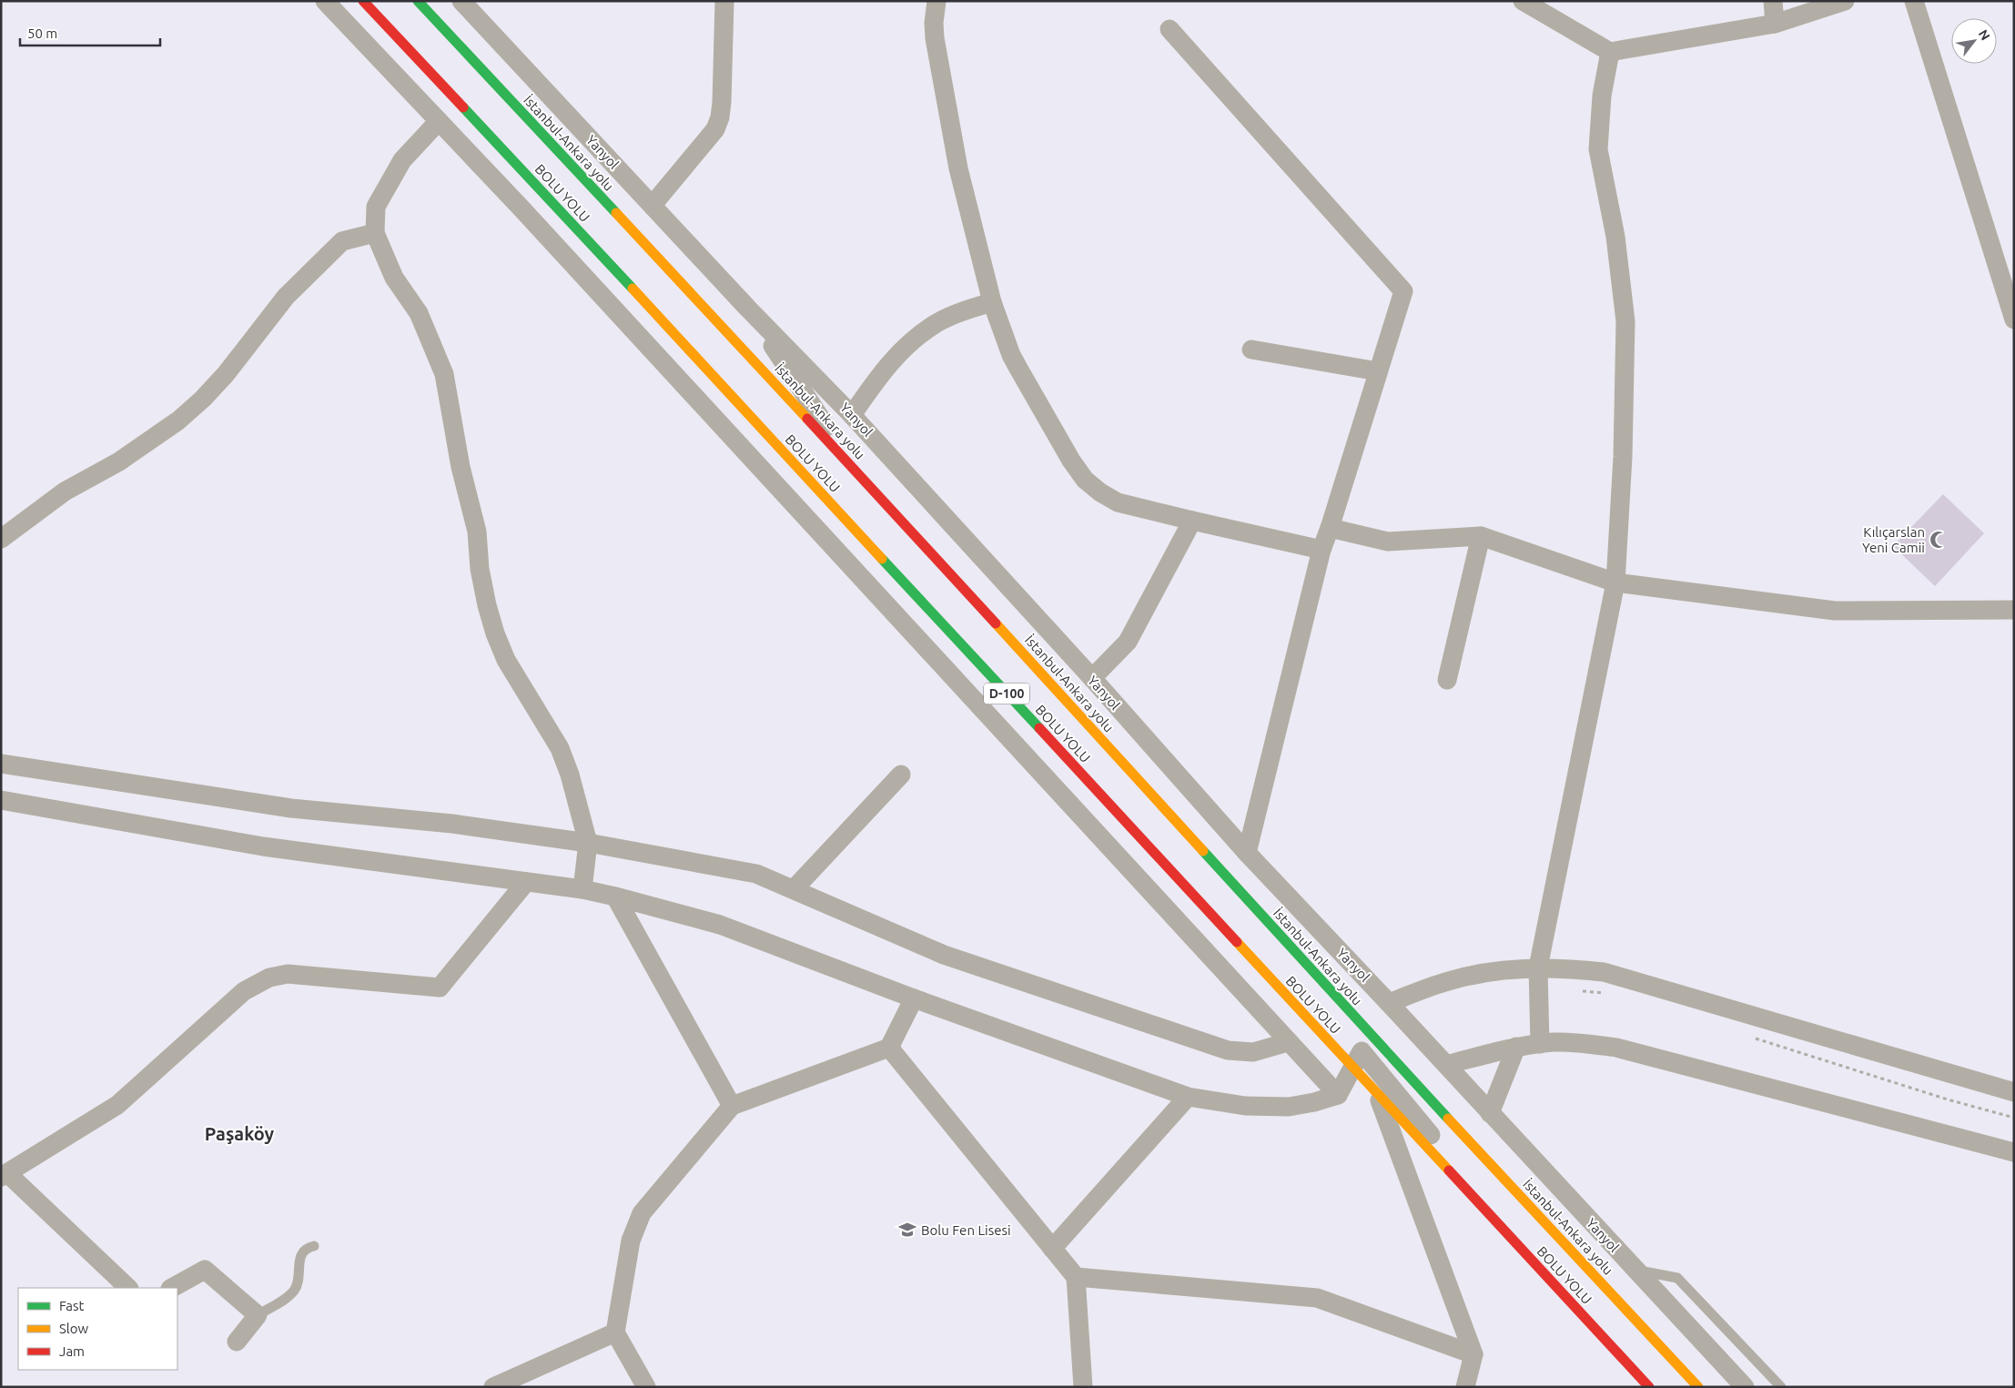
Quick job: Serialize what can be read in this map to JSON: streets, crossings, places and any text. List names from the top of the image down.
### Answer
{
  "streets": {
    "highway": ["İstanbul-Ankara yolu", "BOLU YOLU", "D-100"],
    "street": ["Yanyol"]
  },
  "districts": ["Paşaköy"],
  "places": {
    "mosque": ["Kılıçarslan Yeni Camii"],
    "school or university": ["Bolu Fen Lisesi"]
  },
  "legend": ["Fast", "Slow", "Jam"],
  "scale_bar": "50 m",
  "north": "top right"
}
